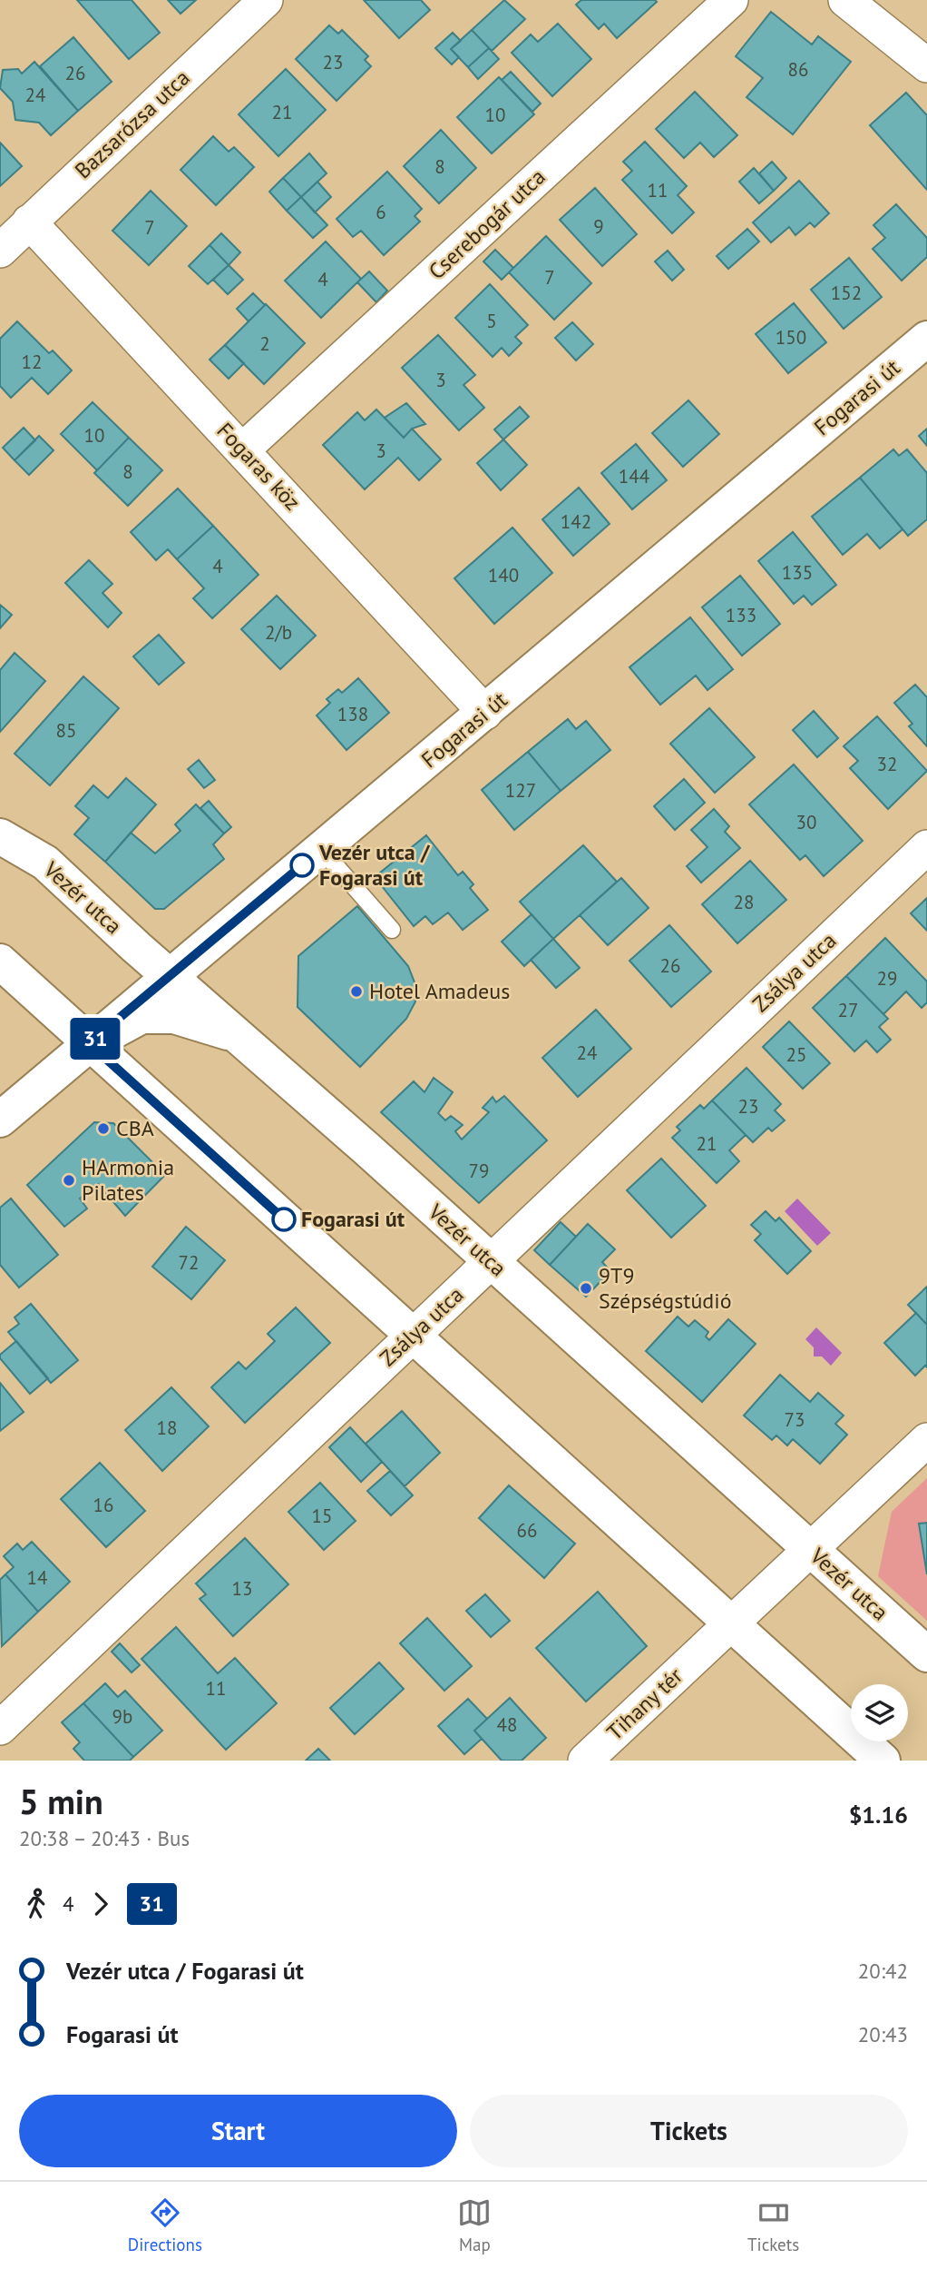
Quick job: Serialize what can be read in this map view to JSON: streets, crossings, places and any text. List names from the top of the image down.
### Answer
{
  "streets": {
    "street": [
      "Bazsarózsa utca",
      "Cserebogár utca",
      "Fogarasi út",
      "Fogaras köz",
      "Vezér utca",
      "Zsálya utca",
      "Tihany tér"
    ]
  },
  "crossings": [
    ["Bazsarózsa utca", "Fogaras köz"],
    ["Cserebogár utca", "Fogaras köz"],
    ["Fogarasi út", "Fogaras köz"],
    ["Fogarasi út", "Vezér utca"],
    ["Vezér utca", "Zsálya utca"],
    ["Vezér utca", "Tihany tér"]
  ],
  "places": [
    "Vezér utca / Fogarasi út",
    "Hotel Amadeus",
    "CBA",
    "HArmonia Pilates",
    "Fogarasi út",
    "9T9 Szépségstúdió"
  ],
  "lines": ["bus line 31"],
  "house_numbers": [
    "23",
    "86",
    "26",
    "24",
    "21",
    "10",
    "8",
    "11",
    "6",
    "9",
    "7",
    "7",
    "4",
    "152",
    "5",
    "150",
    "2",
    "12",
    "3",
    "10",
    "3",
    "8",
    "144",
    "142",
    "4",
    "135",
    "140",
    "133",
    "2/b",
    "138",
    "85",
    "32",
    "127",
    "30",
    "28",
    "26",
    "29",
    "27",
    "24",
    "25",
    "23",
    "21",
    "79",
    "72",
    "73",
    "18",
    "16",
    "15",
    "66",
    "14",
    "13",
    "11",
    "9b",
    "48"
  ],
  "page": {
    "on_map": "31",
    "heading": ["5 min", "20:38 – 20:43 · Bus", "$1.16"],
    "legs": ["4", "31"],
    "list": [
      {
        "name": "Vezér utca / Fogarasi út",
        "value": "20:42"
      },
      {
        "name": "Fogarasi út",
        "value": "20:43"
      }
    ],
    "buttons": ["Start", "Tickets"],
    "tabs": ["Directions", "Map", "Tickets"]
  }
}
